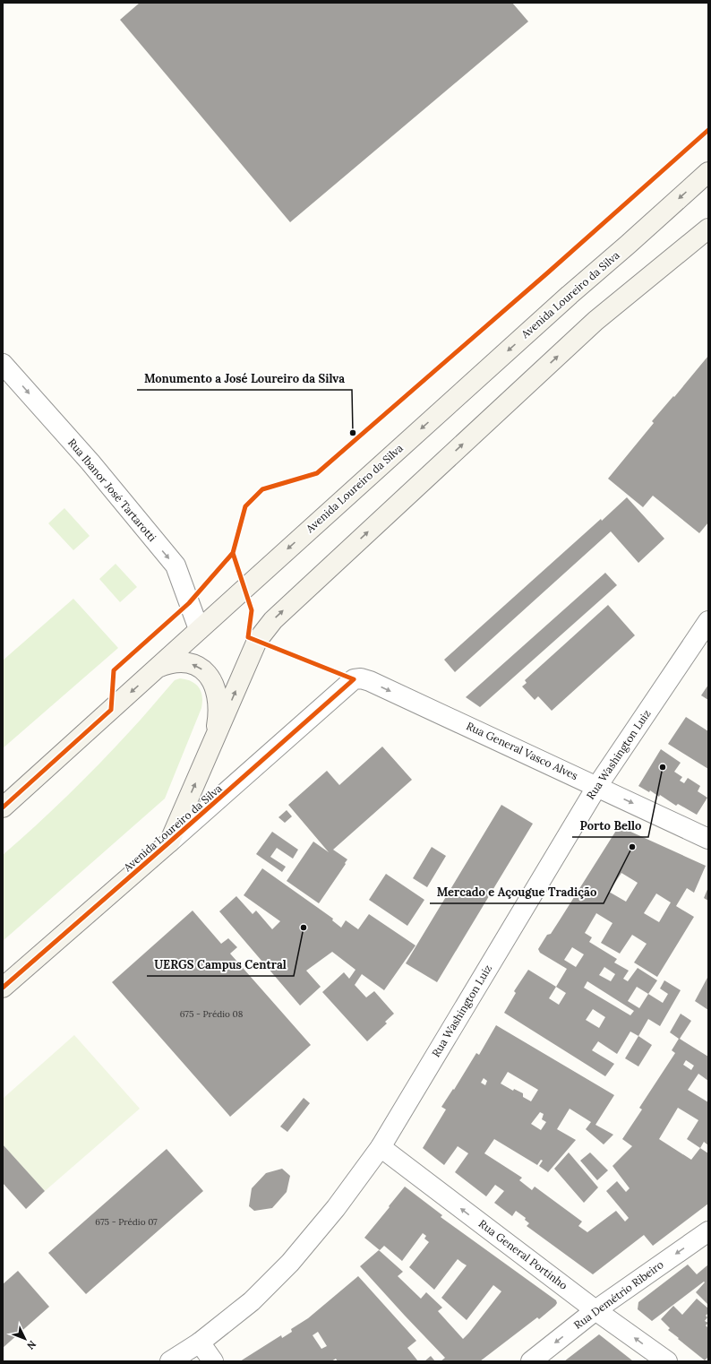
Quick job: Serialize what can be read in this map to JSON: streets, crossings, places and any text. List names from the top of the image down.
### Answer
{
  "streets": {
    "main road": ["Avenida Loureiro da Silva"],
    "street": [
      "Rua Ibanor José Tartarotti",
      "Rua General Vasco Alves",
      "Rua Washington Luiz",
      "Rua General Portinho",
      "Rua Demétrio Ribeiro"
    ]
  },
  "crossings": [
    ["Avenida Loureiro da Silva", "Rua Ibanor José Tartarotti"],
    ["Avenida Loureiro da Silva", "Rua General Vasco Alves"],
    ["Rua General Vasco Alves", "Rua Washington Luiz"],
    ["Rua Washington Luiz", "Rua General Portinho"],
    ["Rua General Portinho", "Rua Demétrio Ribeiro"]
  ],
  "one_way": [
    "Rua Ibanor José Tartarotti",
    "Rua General Vasco Alves",
    "Rua General Portinho",
    "Rua Demétrio Ribeiro"
  ],
  "places": [
    "Monumento a José Loureiro da Silva",
    "Porto Bello",
    "Mercado e Açougue Tradição",
    "UERGS Campus Central"
  ],
  "house_numbers": ["675 - Prédio 08", "675 - Prédio 07"],
  "north": "bottom right"
}
